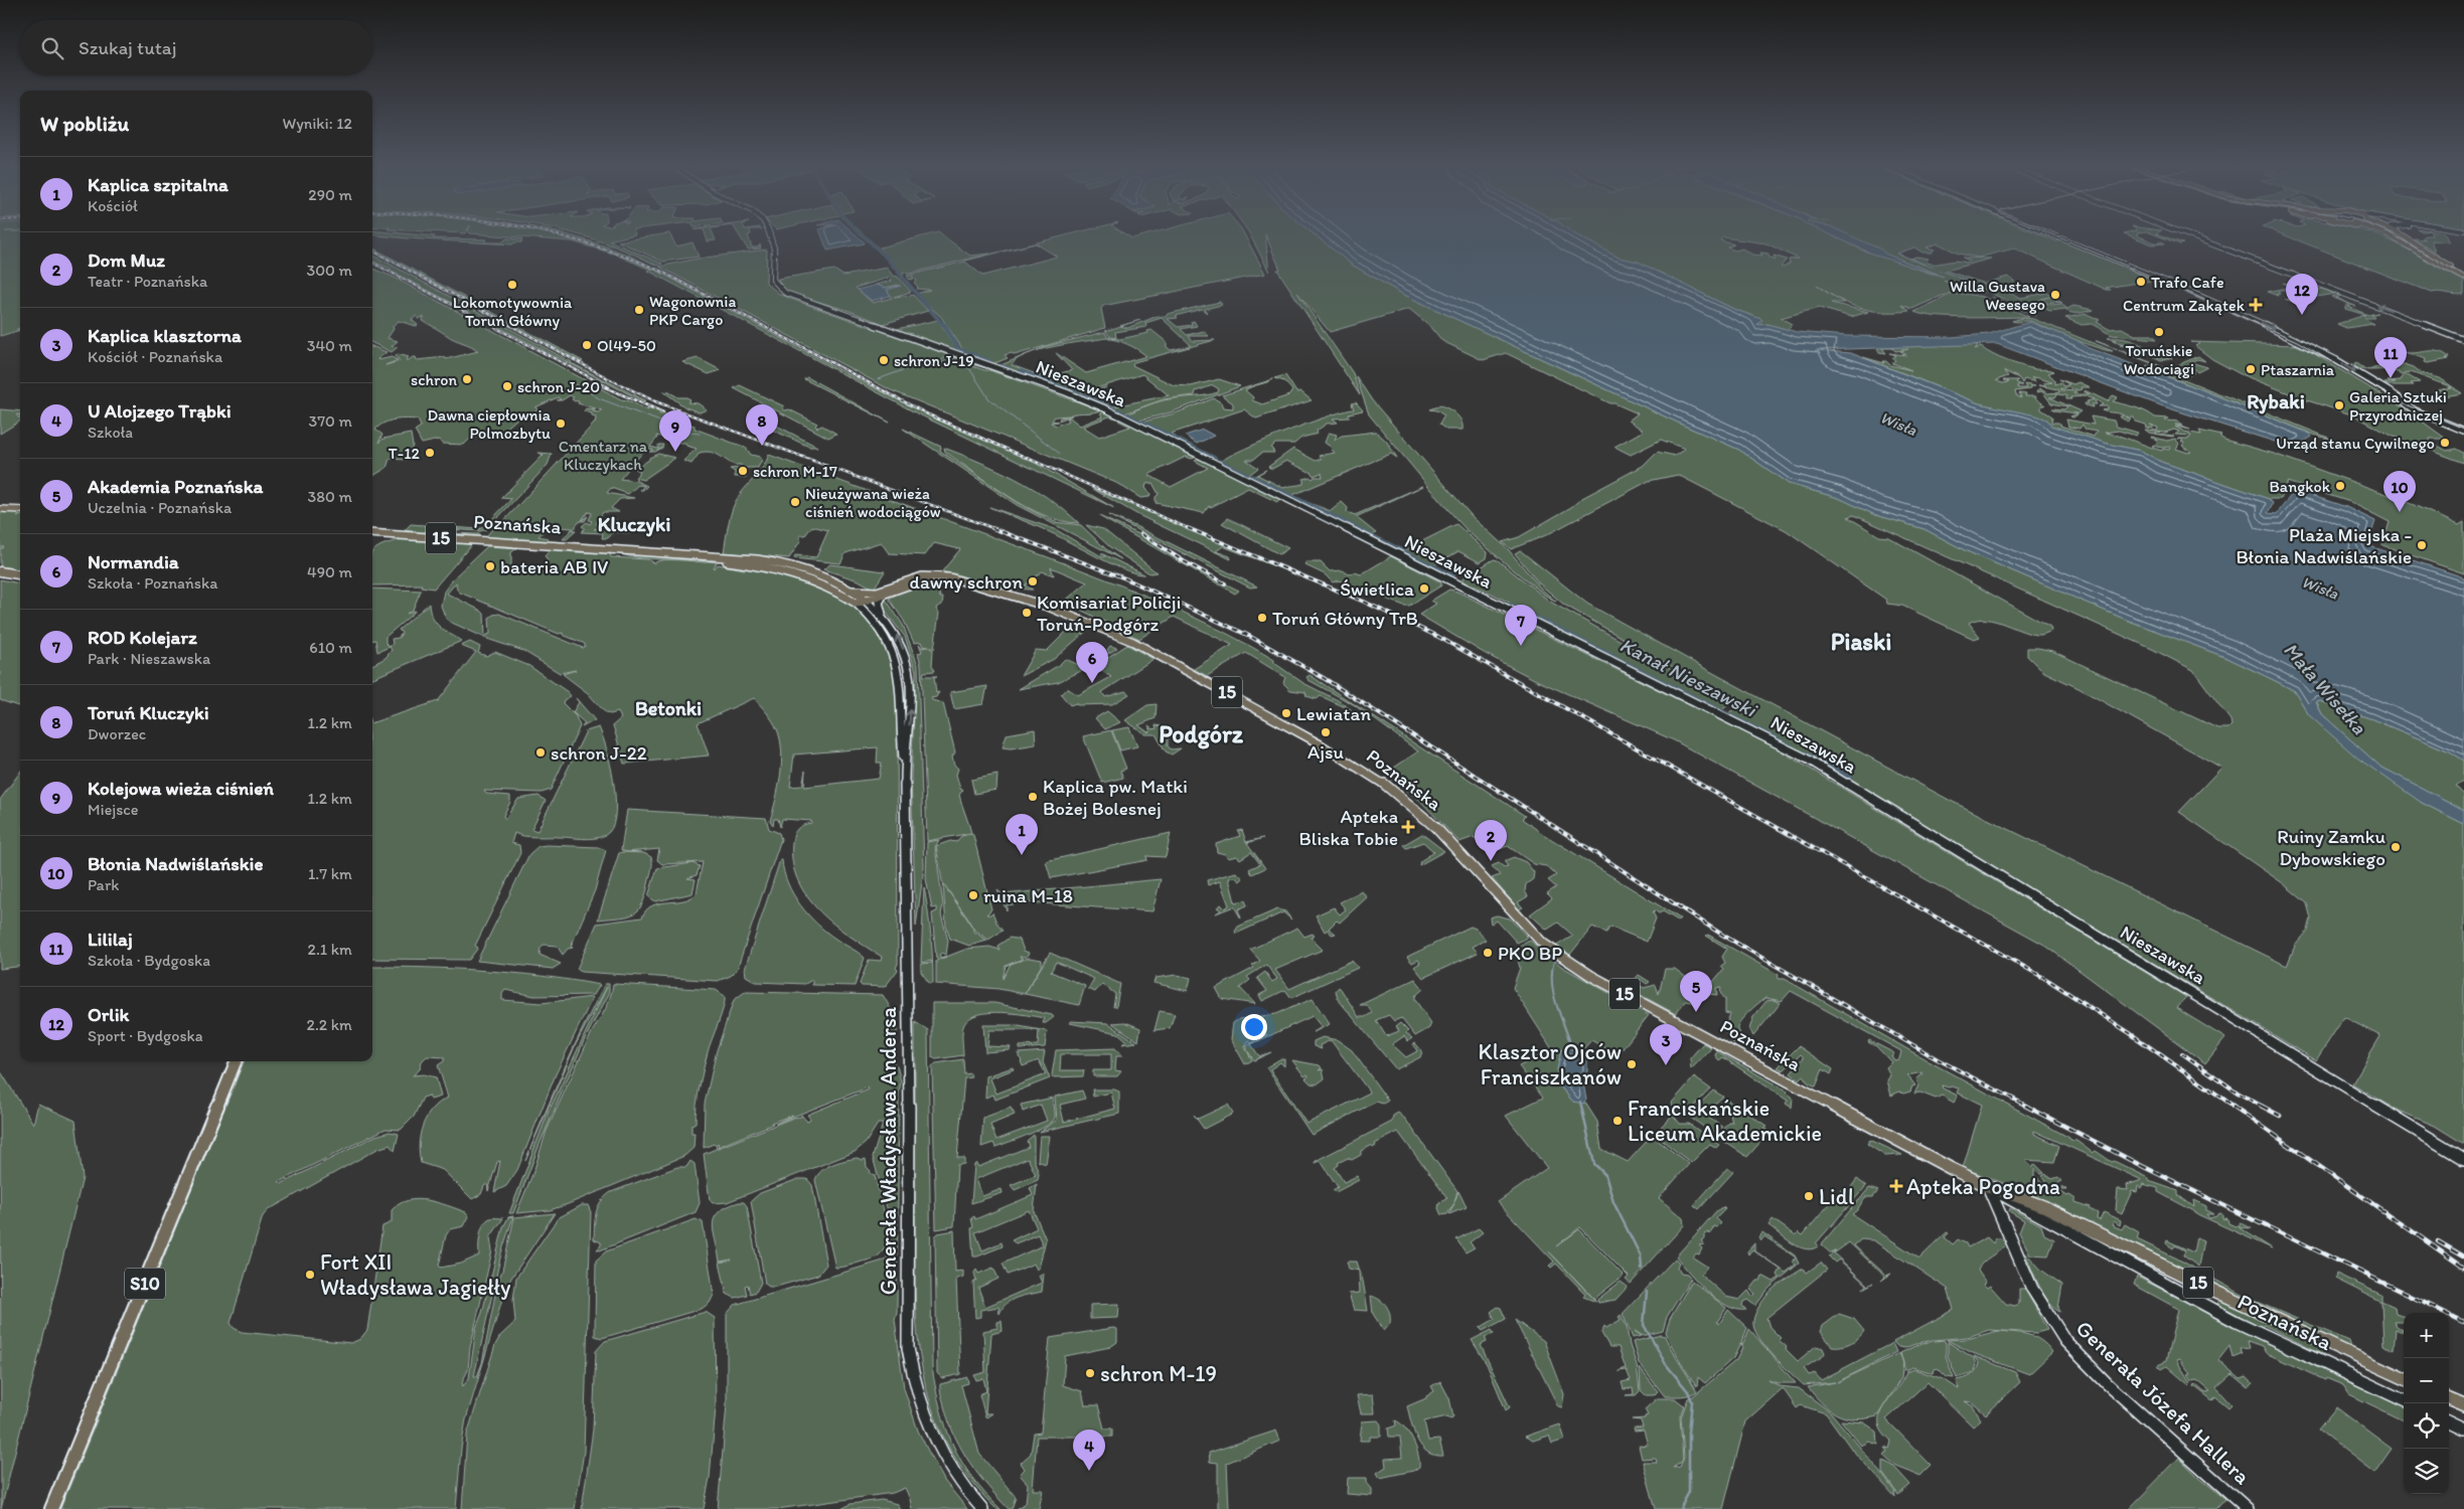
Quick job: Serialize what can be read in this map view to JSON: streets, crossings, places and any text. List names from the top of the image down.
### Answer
{
  "streets": {
    "highway": ["S10"],
    "main road": [
      "Nieszawska",
      "Poznańska",
      "15",
      "Generała Władysława Andersa",
      "Generała Józefa Hallera"
    ]
  },
  "crossings": [
    ["Poznańska", "Generała Władysława Andersa"],
    ["Poznańska", "Generała Józefa Hallera"]
  ],
  "districts": [
    "Rybaki",
    "Kluczyki",
    "Piaski",
    "Betonki",
    "Podgórz"
  ],
  "water": ["Wisła", "Kanał Nieszawski", "Mała Wisełka"],
  "parks": ["Cmentarz na Kluczykach"],
  "places": {
    "other": [
      "Trafo Cafe",
      "Lokomotywownia Toruń Główny",
      "Willa Gustava Weesego",
      "Wagonownia PKP Cargo",
      "Toruńskie Wodociągi",
      "Ol49-50",
      "schron J-19",
      "Ptaszarnia",
      "schron",
      "schron J-20",
      "Galeria Sztuki Przyrodniczej",
      "Dawna ciepłownia Polmozbytu",
      "Urząd stanu Cywilnego",
      "T-12",
      "schron M-17",
      "Bangkok",
      "Nieużywana wieża ciśnień wodociągów",
      "Plaża Miejska - Błonia Nadwiślańskie",
      "bateria AB IV",
      "dawny schron",
      "Świetlica",
      "Komisariat Policji Toruń-Podgórz",
      "Toruń Główny TrB",
      "Lewiatan",
      "Ajsu",
      "schron J-22",
      "Kaplica pw. Matki Bożej Bolesnej",
      "Ruiny Zamku Dybowskiego",
      "ruina M-18",
      "PKO BP",
      "Klasztor Ojców Franciszkanów",
      "Franciskańskie Liceum Akademickie",
      "Lidl",
      "Fort XII Władysława Jagiełły",
      "schron M-19"
    ],
    "health": ["Centrum Zakątek", "Apteka Bliska Tobie", "Apteka Pogodna"]
  },
  "page": {
    "search": "Szukaj tutaj",
    "heading": ["W pobliżu", "Wyniki: 12"],
    "list": [
      {
        "mark": "1",
        "name": "Kaplica szpitalna",
        "note": "Kościół",
        "value": "290 m"
      },
      {
        "mark": "2",
        "name": "Dom Muz",
        "note": "Teatr · Poznańska",
        "value": "300 m"
      },
      {
        "mark": "3",
        "name": "Kaplica klasztorna",
        "note": "Kościół · Poznańska",
        "value": "340 m"
      },
      {
        "mark": "4",
        "name": "U Alojzego Trąbki",
        "note": "Szkoła",
        "value": "370 m"
      },
      {
        "mark": "5",
        "name": "Akademia Poznańska",
        "note": "Uczelnia · Poznańska",
        "value": "380 m"
      },
      {
        "mark": "6",
        "name": "Normandia",
        "note": "Szkoła · Poznańska",
        "value": "490 m"
      },
      {
        "mark": "7",
        "name": "ROD Kolejarz",
        "note": "Park · Nieszawska",
        "value": "610 m"
      },
      {
        "mark": "8",
        "name": "Toruń Kluczyki",
        "note": "Dworzec",
        "value": "1.2 km"
      },
      {
        "mark": "9",
        "name": "Kolejowa wieża ciśnień",
        "note": "Miejsce",
        "value": "1.2 km"
      },
      {
        "mark": "10",
        "name": "Błonia Nadwiślańskie",
        "note": "Park",
        "value": "1.7 km"
      },
      {
        "mark": "11",
        "name": "Lililaj",
        "note": "Szkoła · Bydgoska",
        "value": "2.1 km"
      },
      {
        "mark": "12",
        "name": "Orlik",
        "note": "Sport · Bydgoska",
        "value": "2.2 km"
      }
    ],
    "pins": [
      "12",
      "11",
      "8",
      "9",
      "10",
      "7",
      "6",
      "1",
      "2",
      "5",
      "3",
      "4"
    ],
    "map_buttons": ["+", "−"]
  }
}
